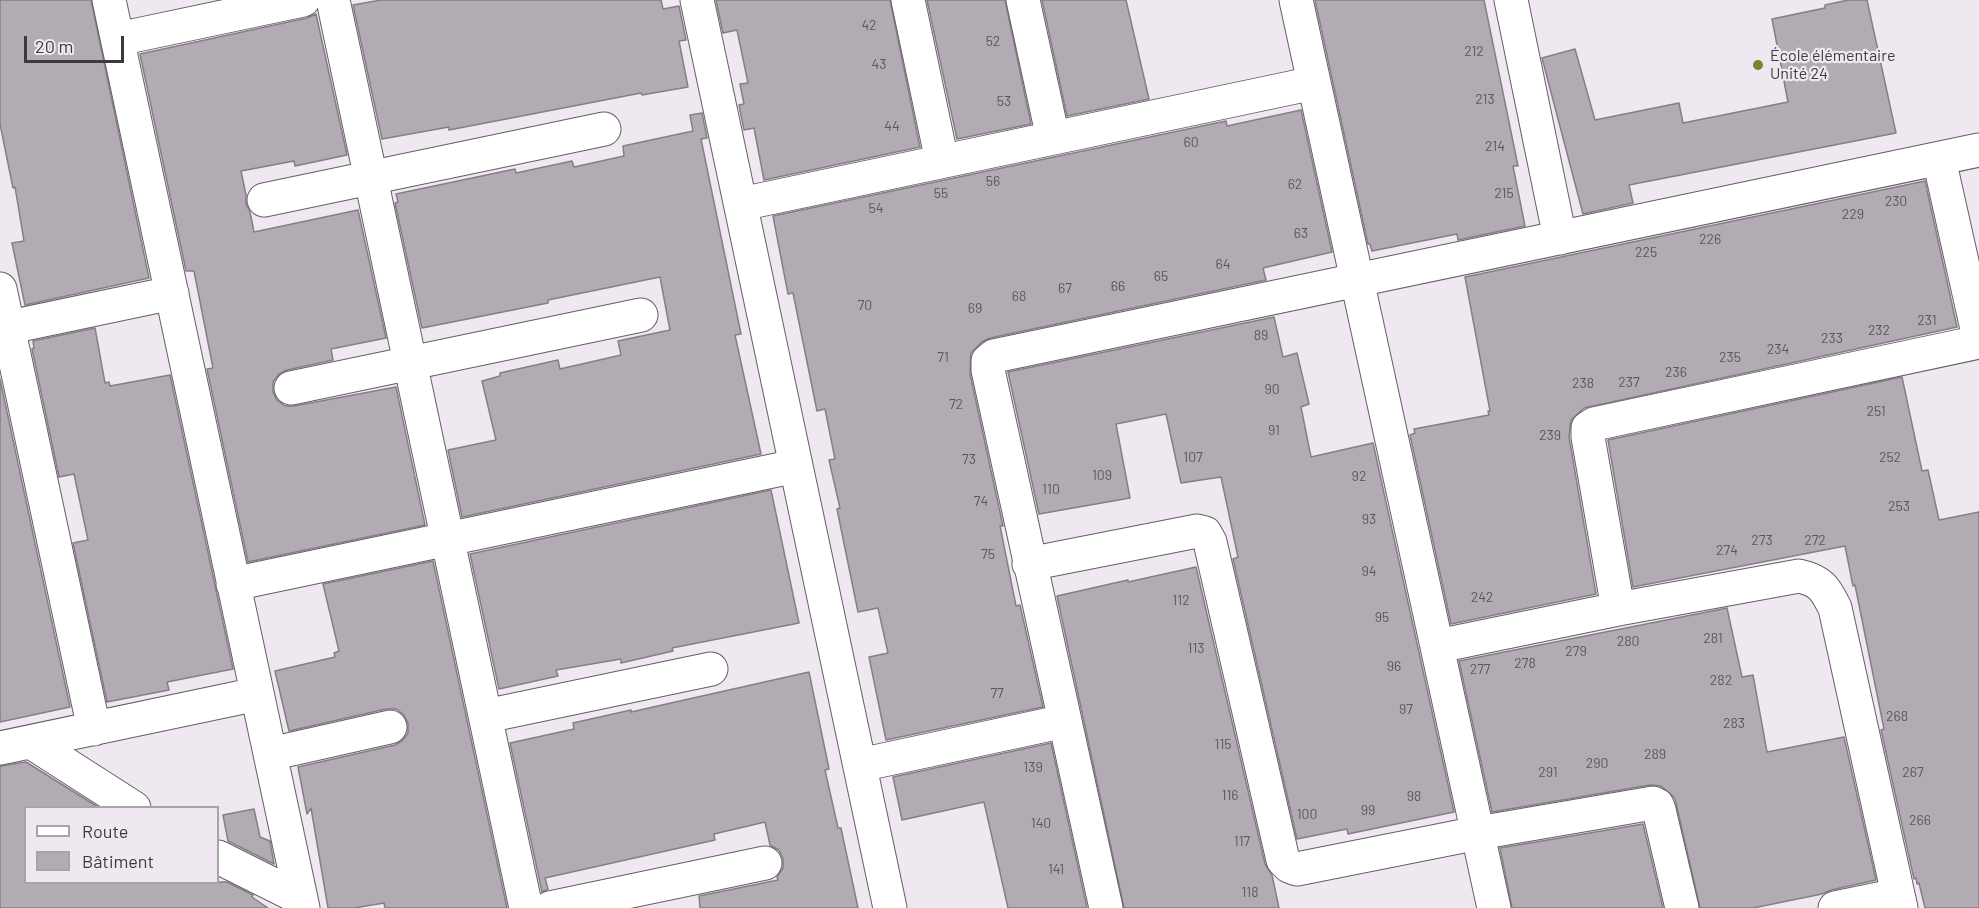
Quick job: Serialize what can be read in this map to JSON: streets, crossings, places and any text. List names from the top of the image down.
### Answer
{
  "places": ["École élémentaire Unité 24"],
  "house_numbers": [
    "42",
    "52",
    "212",
    "43",
    "213",
    "53",
    "44",
    "60",
    "214",
    "56",
    "62",
    "55",
    "215",
    "230",
    "54",
    "229",
    "63",
    "226",
    "225",
    "64",
    "65",
    "66",
    "67",
    "68",
    "70",
    "69",
    "231",
    "232",
    "89",
    "233",
    "234",
    "71",
    "235",
    "236",
    "237",
    "238",
    "90",
    "72",
    "251",
    "91",
    "239",
    "107",
    "252",
    "73",
    "109",
    "92",
    "110",
    "74",
    "253",
    "93",
    "273",
    "272",
    "274",
    "75",
    "94",
    "242",
    "112",
    "95",
    "281",
    "280",
    "113",
    "279",
    "278",
    "96",
    "277",
    "282",
    "77",
    "97",
    "268",
    "283",
    "115",
    "289",
    "290",
    "139",
    "291",
    "267",
    "116",
    "98",
    "99",
    "100",
    "266",
    "140",
    "117",
    "141",
    "118"
  ],
  "legend": ["Route", "Bâtiment"],
  "scale_bar": "20 m"
}
